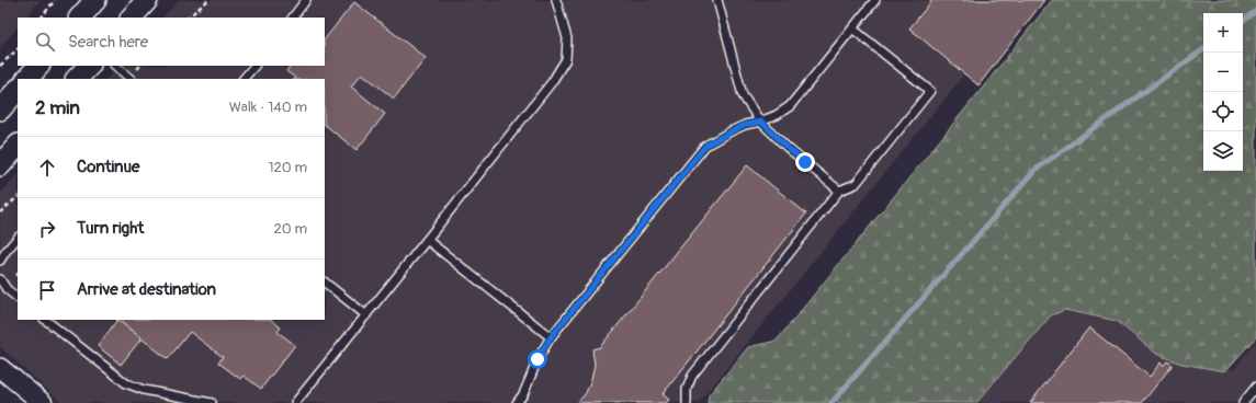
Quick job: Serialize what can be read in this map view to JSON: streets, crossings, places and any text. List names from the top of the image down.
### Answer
{
  "page": {
    "map_buttons": ["+", "−"],
    "search": "Search here",
    "heading": ["2 min", "Walk · 140 m"],
    "list": [
      ["Continue", "120 m"],
      ["Turn right", "20 m"],
      "Arrive at destination"
    ]
  }
}
